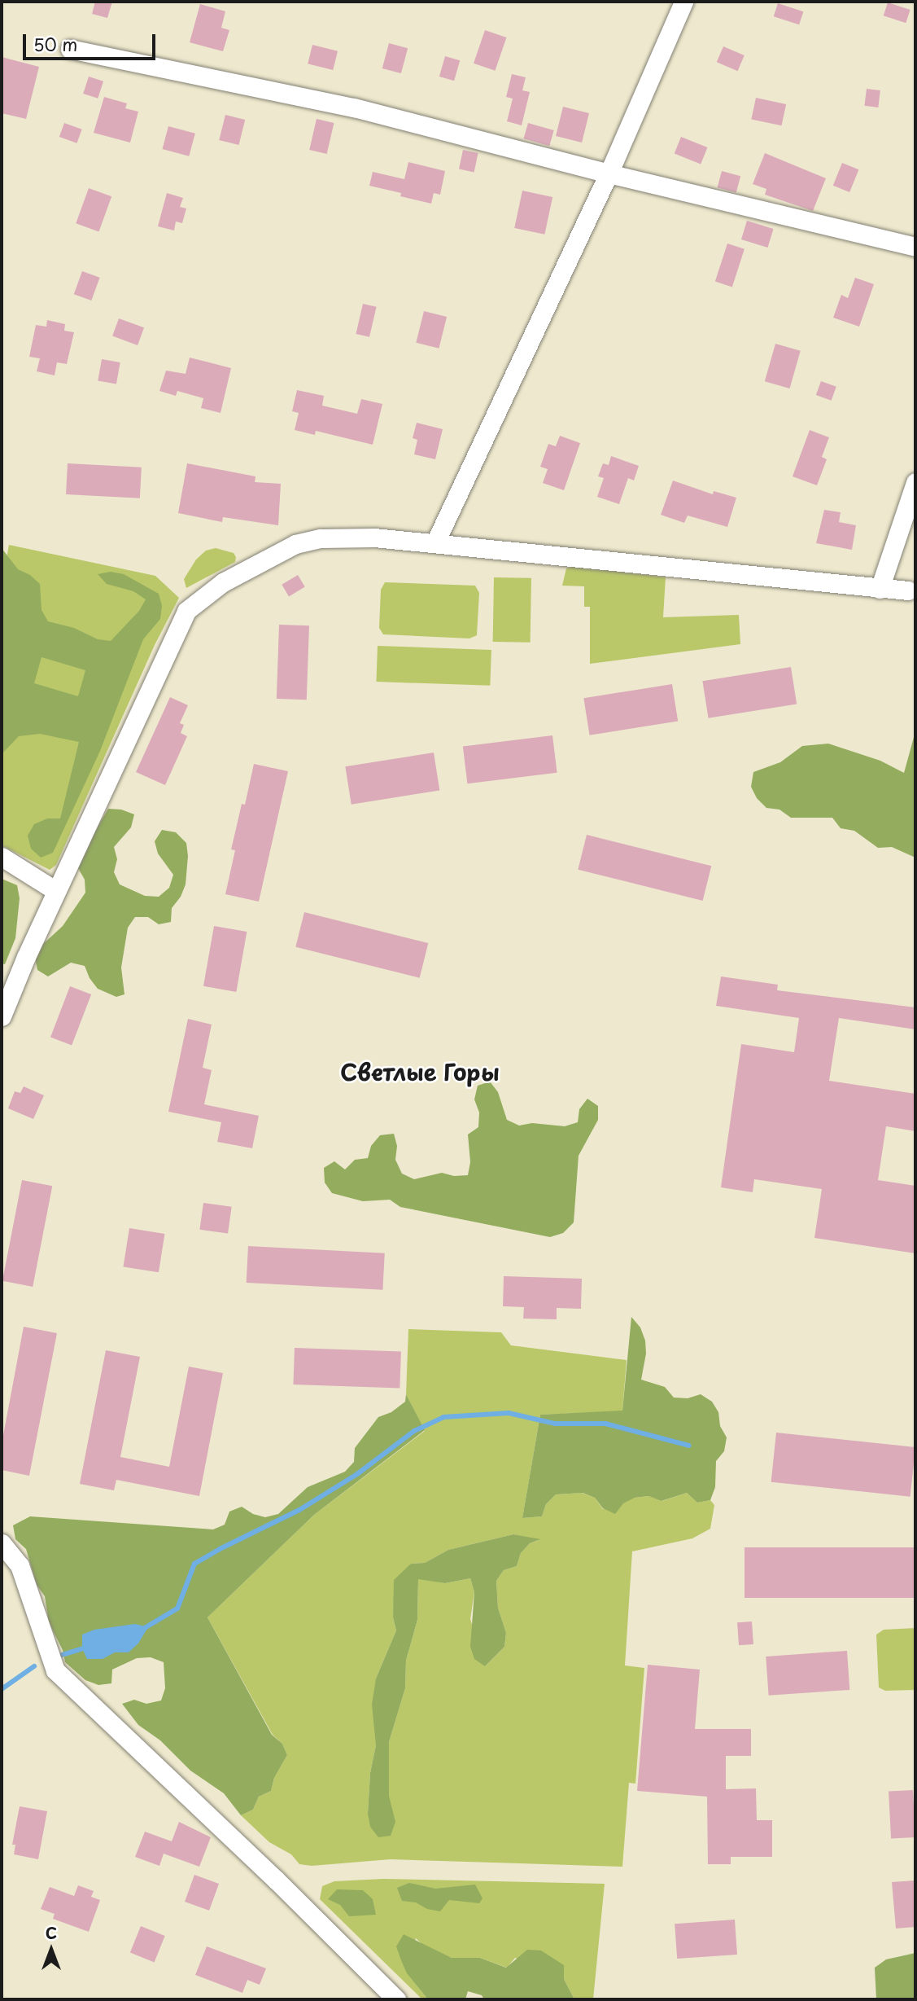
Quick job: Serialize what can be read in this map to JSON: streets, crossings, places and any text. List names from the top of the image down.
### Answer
{
  "districts": ["Светлые Горы"],
  "scale_bar": "50 m",
  "north": "top"
}
